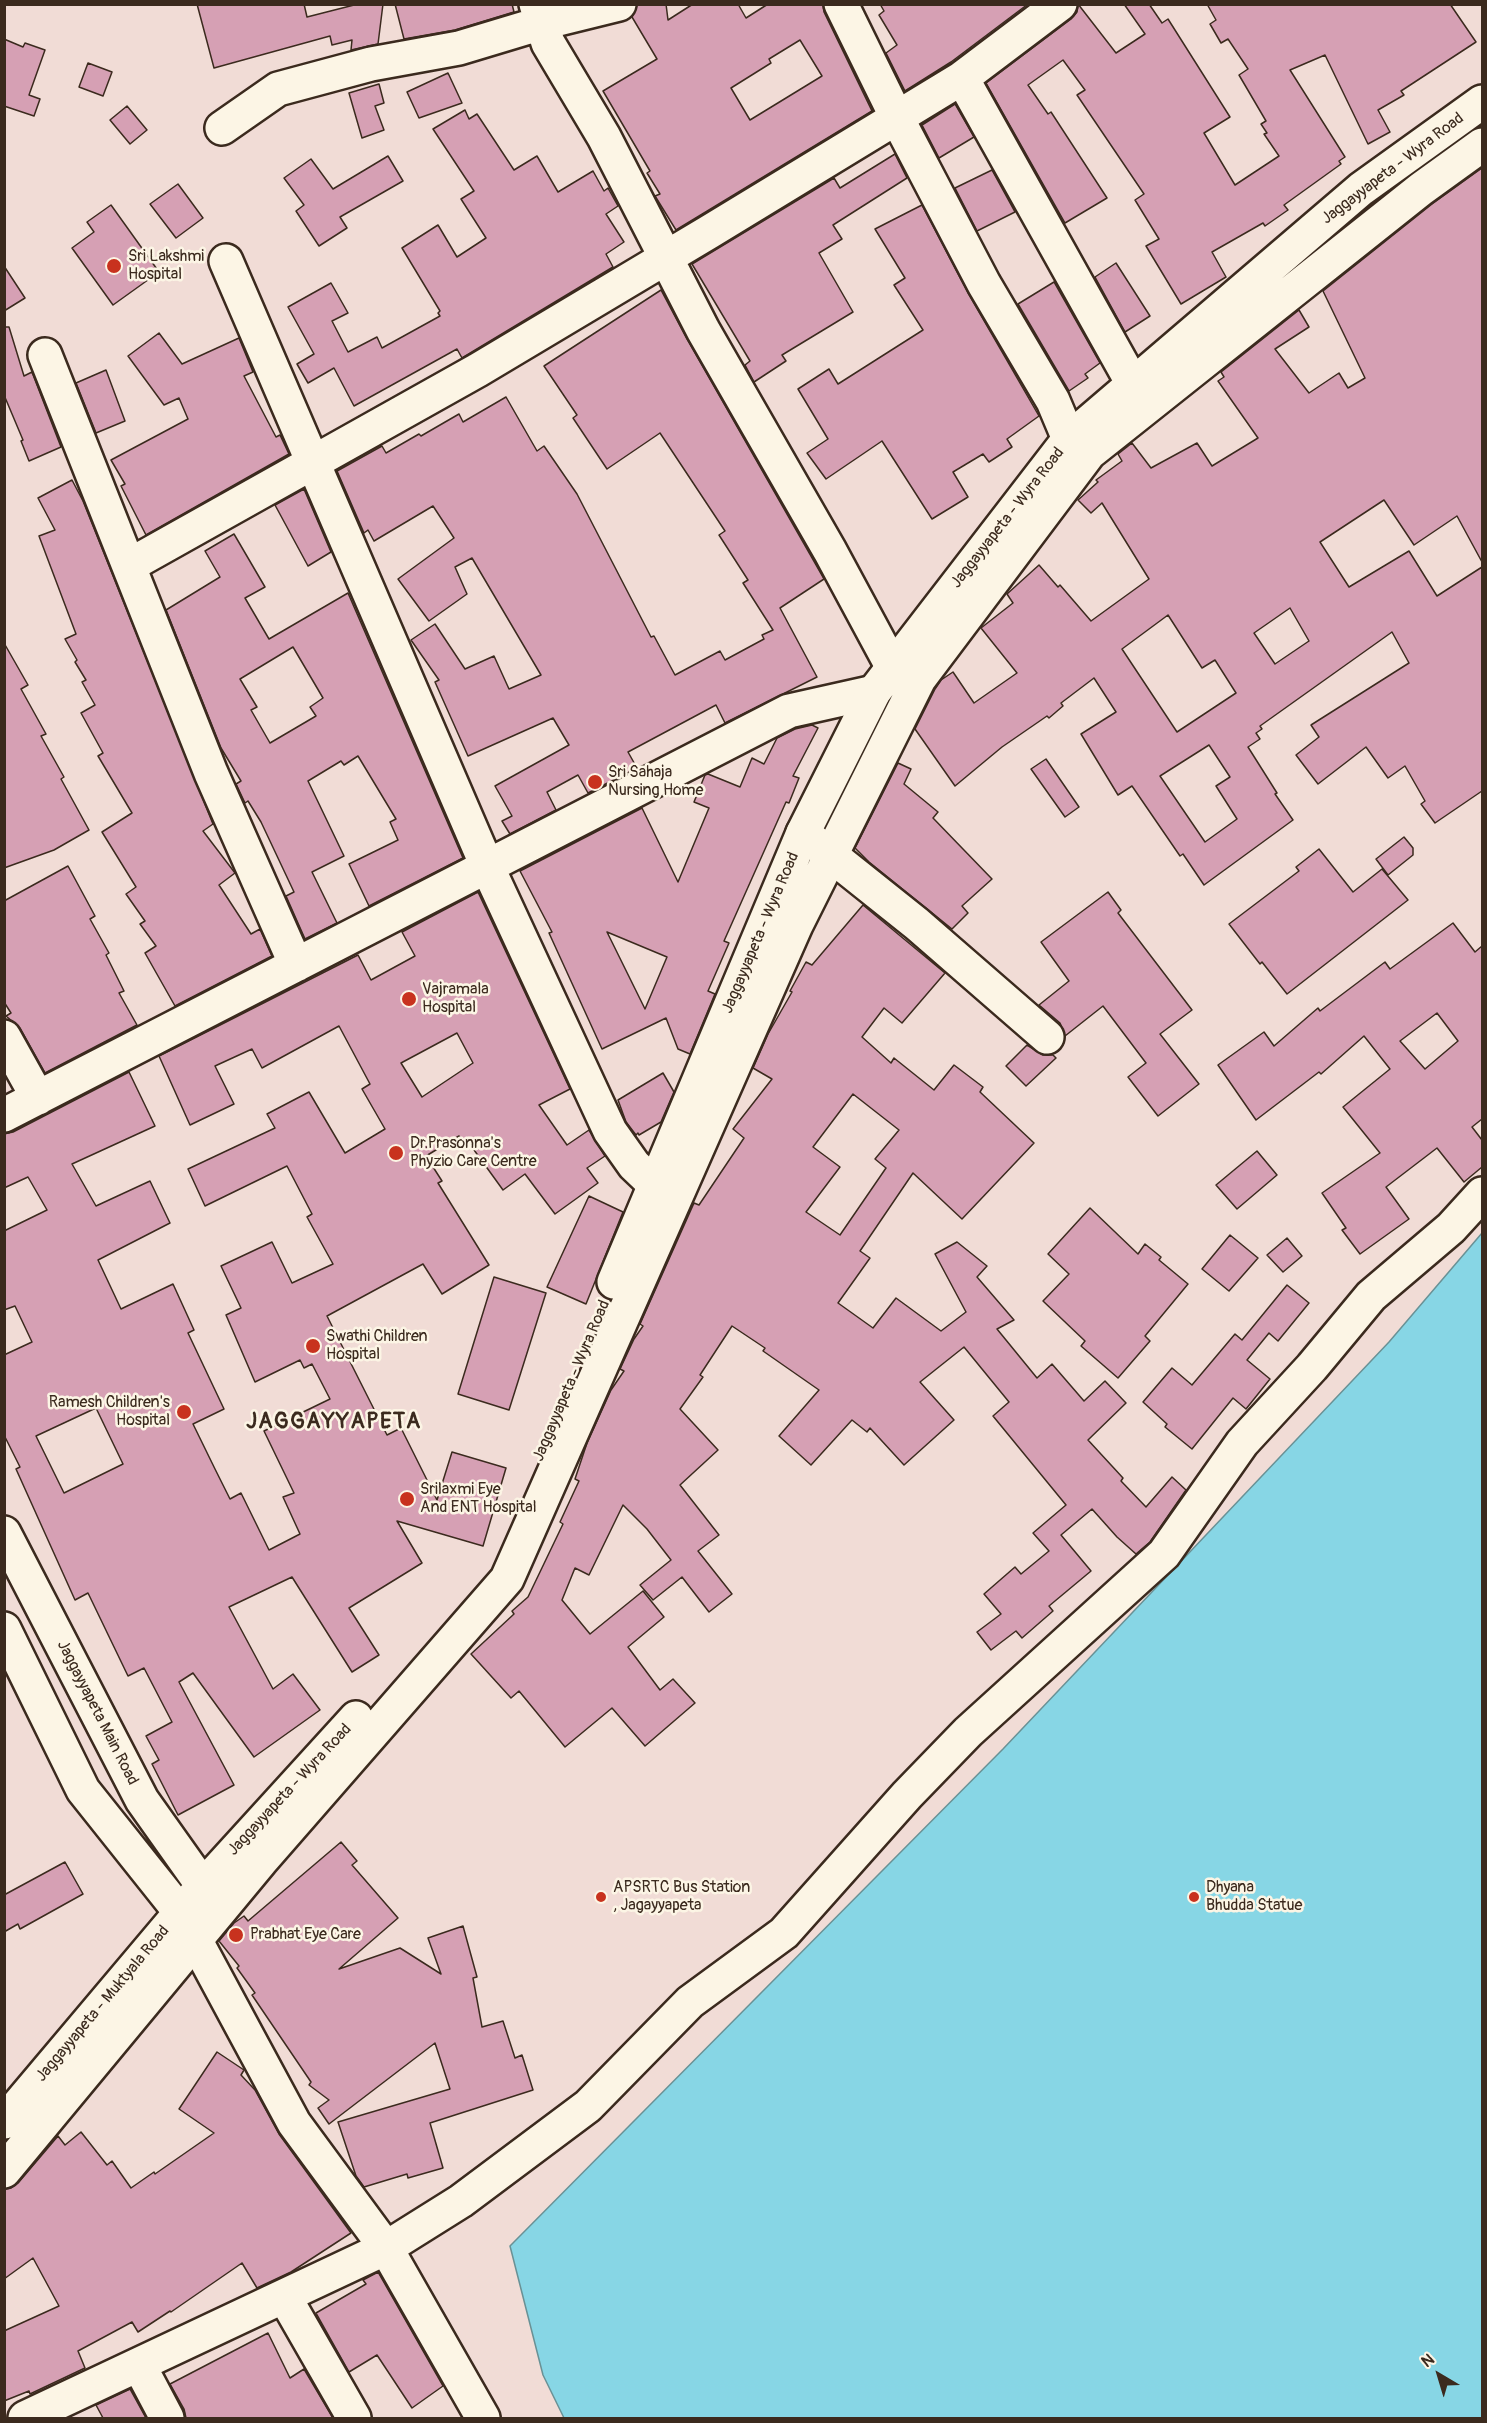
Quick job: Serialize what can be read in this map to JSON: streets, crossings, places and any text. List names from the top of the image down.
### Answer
{
  "streets": {
    "street": ["Jaggayyapeta - Wyra Road", "Jaggayyapeta Main Road", "Jaggayyapeta - Muktyala Road"]
  },
  "crossings": [
    ["Jaggayyapeta - Wyra Road", "Jaggayyapeta Main Road"],
    ["Jaggayyapeta - Wyra Road", "Jaggayyapeta - Muktyala Road"],
    ["Jaggayyapeta Main Road", "Jaggayyapeta - Muktyala Road"]
  ],
  "districts": ["JAGGAYYAPETA"],
  "places": [
    "Sri Lakshmi Hospital",
    "Sri Sahaja Nursing Home",
    "Vajramala Hospital",
    "Dr.Prasonna's Phyzio Care Centre",
    "Swathi Children Hospital",
    "Ramesh Children's Hospital",
    "Srilaxmi Eye And ENT Hospital",
    "APSRTC Bus Station , Jagayyapeta",
    "Dhyana Bhudda Statue",
    "Prabhat Eye Care"
  ],
  "north": "top left"
}
